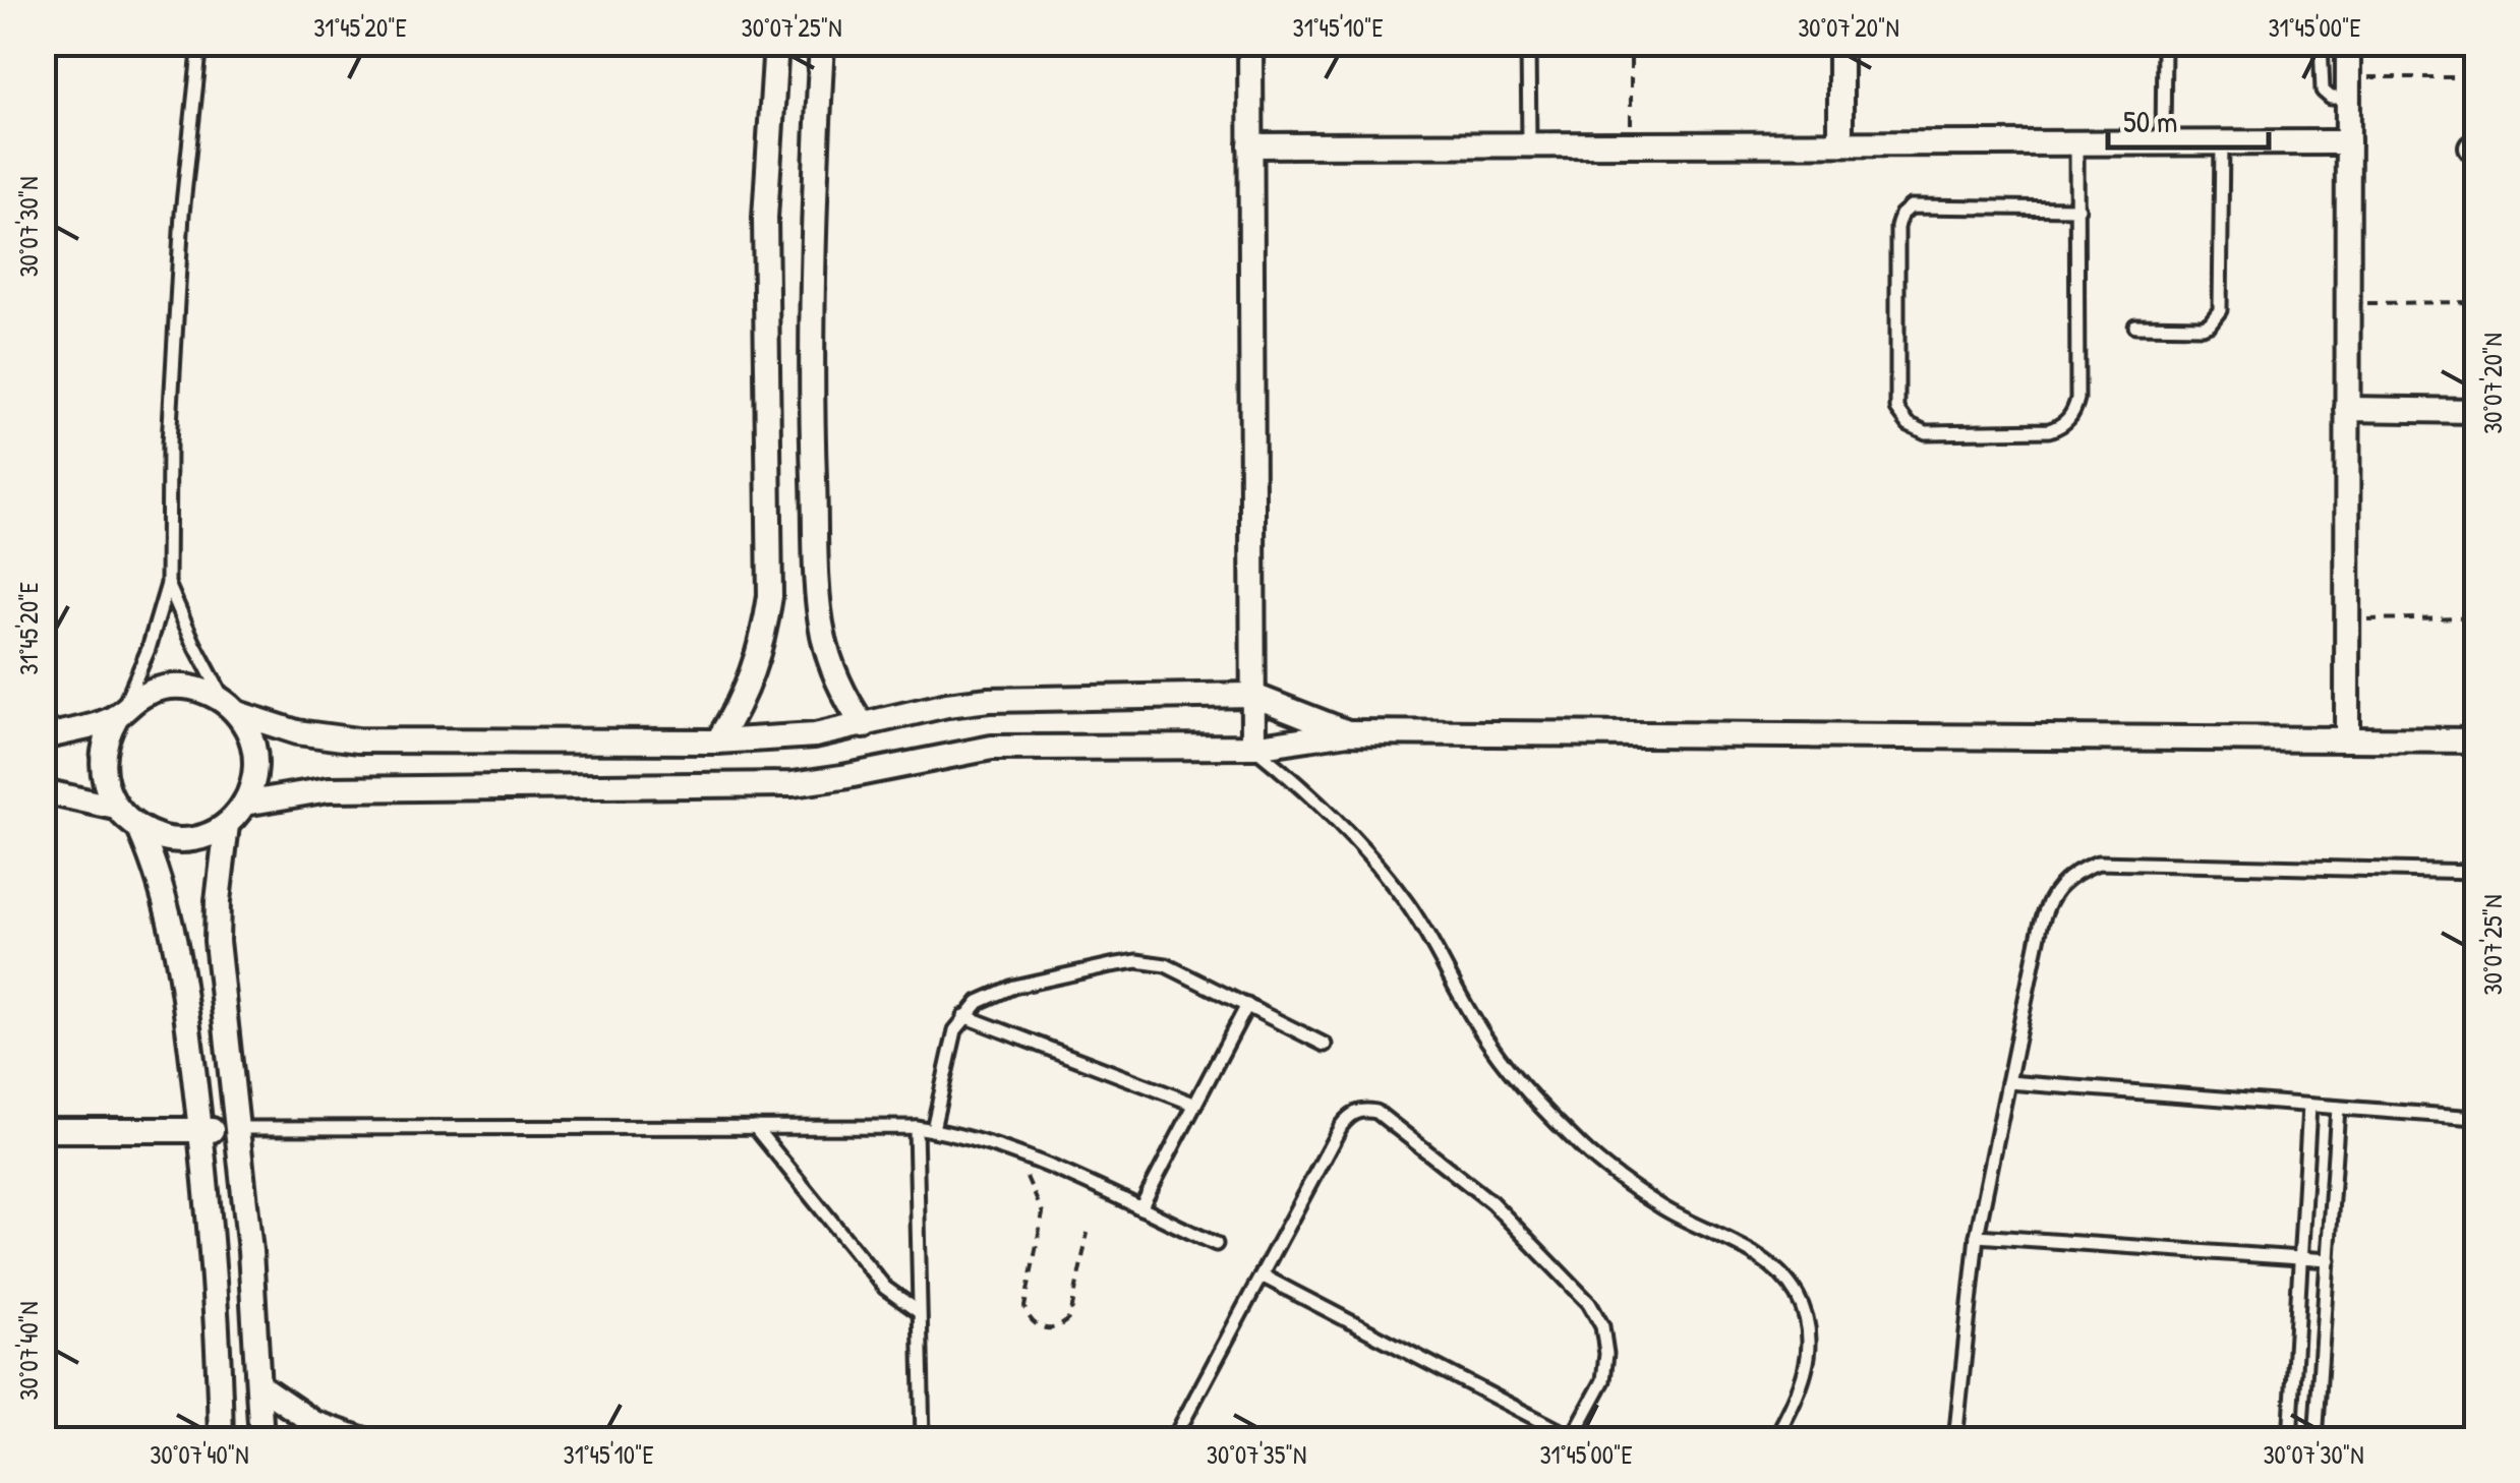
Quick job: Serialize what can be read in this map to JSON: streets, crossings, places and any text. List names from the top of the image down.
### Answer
{
  "scale_bar": "50 m",
  "coordinates": [
    "31°45'20\"E",
    "30°07'25\"N",
    "31°45'10\"E",
    "30°07'20\"N",
    "31°45'00\"E",
    "30°07'30\"N",
    "30°07'40\"N",
    "30°07'35\"N"
  ]
}
